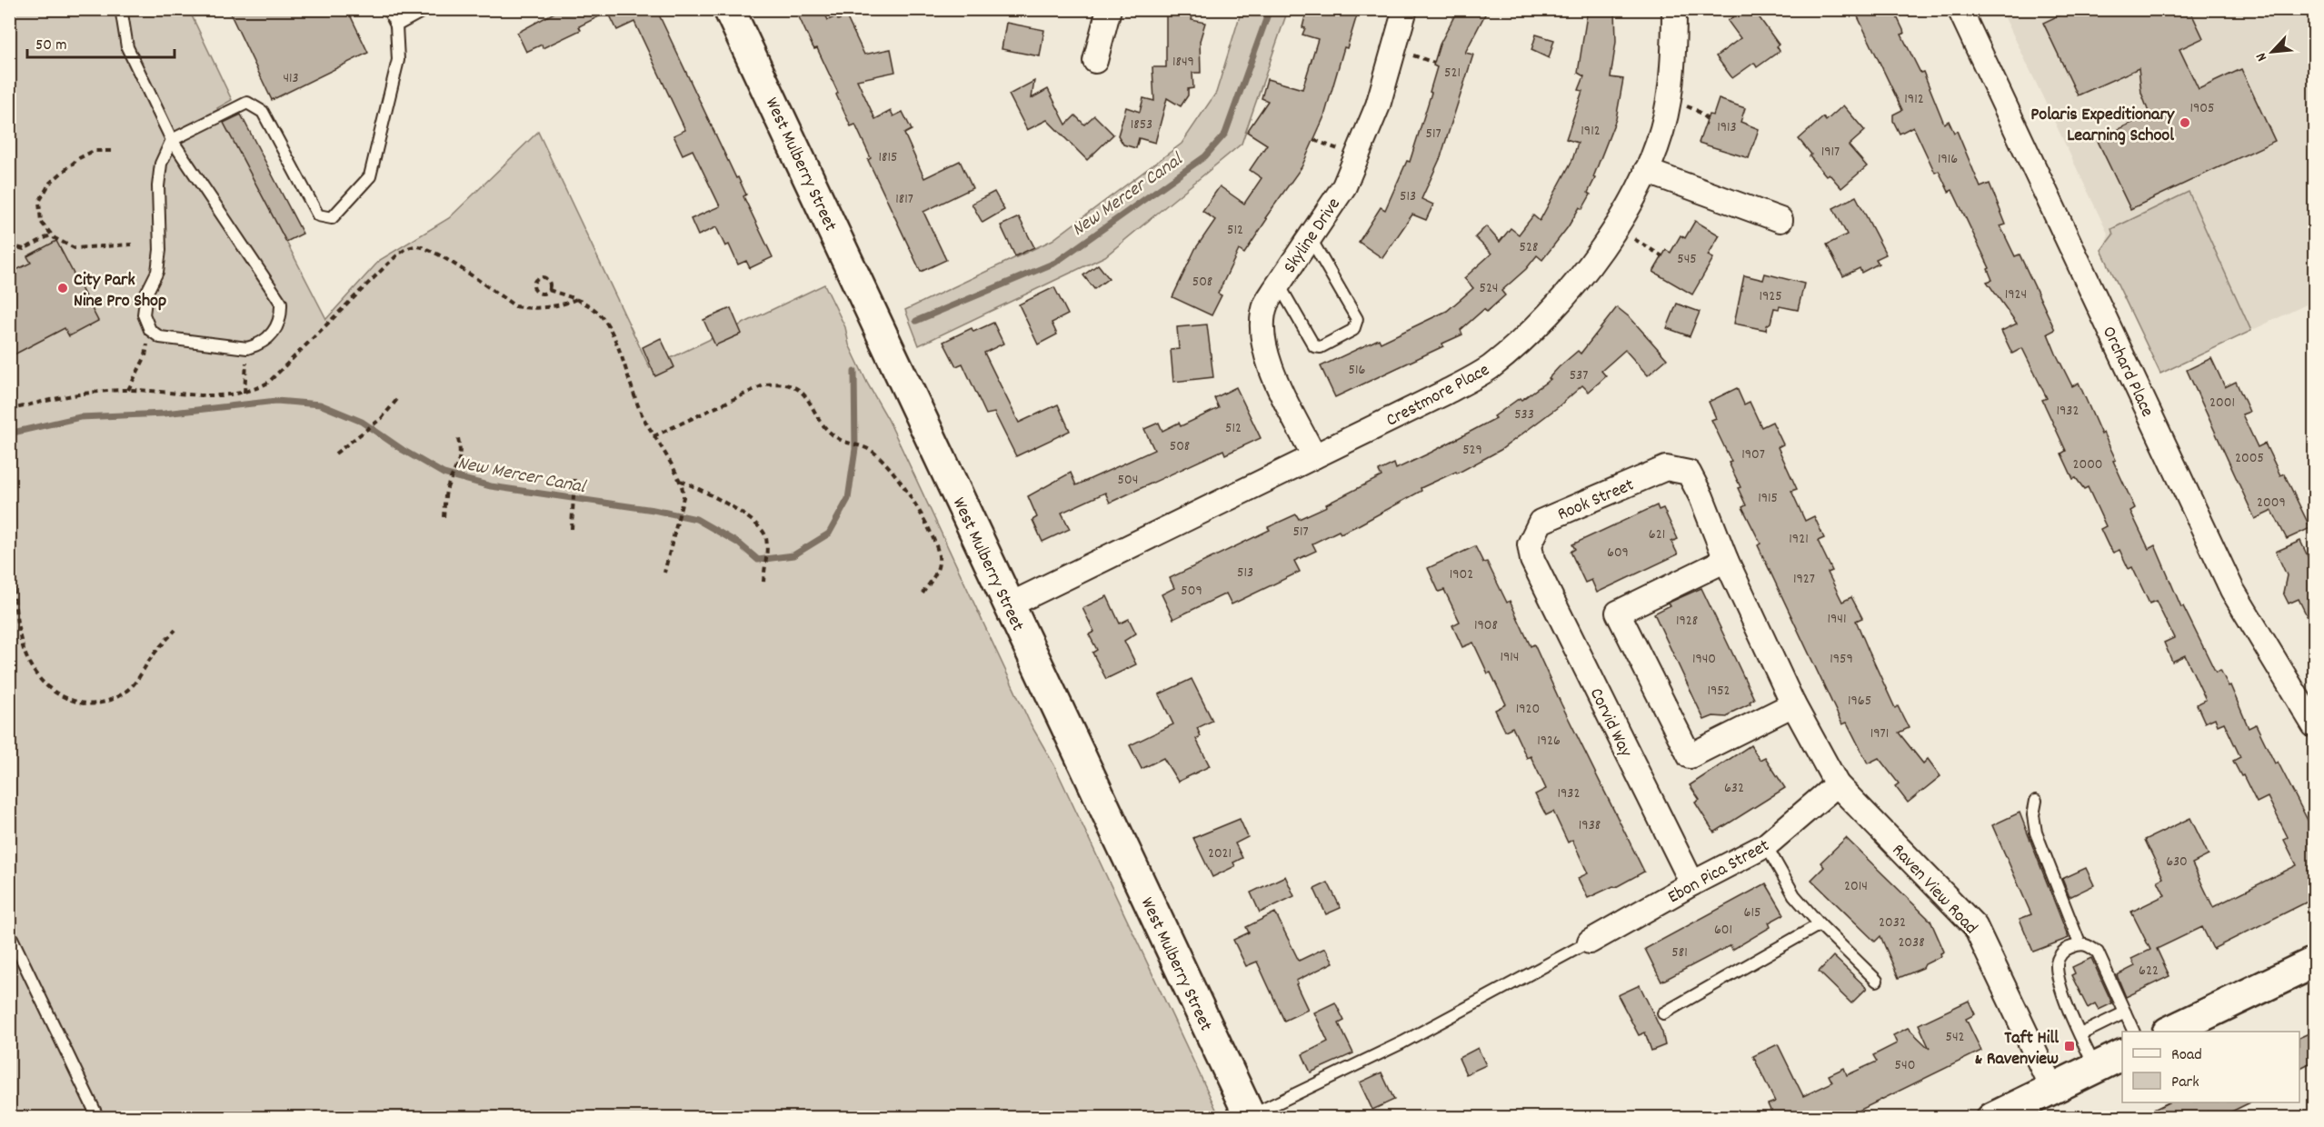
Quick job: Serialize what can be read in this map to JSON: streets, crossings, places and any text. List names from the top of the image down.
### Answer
{
  "streets": {
    "main road": ["West Mulberry Street"],
    "street": [
      "Skyline Drive",
      "Orchard Place",
      "Crestmore Place",
      "Rook Street",
      "Corvid Way",
      "Ebon Pica Street",
      "Raven View Road"
    ]
  },
  "crossings": [
    ["West Mulberry Street", "Crestmore Place"],
    ["Skyline Drive", "Crestmore Place"],
    ["Rook Street", "Corvid Way"],
    ["Rook Street", "Raven View Road"],
    ["Corvid Way", "Ebon Pica Street"],
    ["Ebon Pica Street", "Raven View Road"]
  ],
  "water": ["New Mercer Canal"],
  "places": {
    "other": ["Polaris Expeditionary Learning School", "City Park Nine Pro Shop"],
    "transit": ["Taft Hill & Ravenview"]
  },
  "house_numbers": [
    "1849",
    "521",
    "413",
    "1912",
    "1905",
    "1853",
    "1913",
    "1912",
    "517",
    "1917",
    "1815",
    "1916",
    "513",
    "1817",
    "512",
    "528",
    "545",
    "508",
    "524",
    "1924",
    "1925",
    "516",
    "537",
    "2001",
    "1932",
    "533",
    "512",
    "508",
    "529",
    "1907",
    "2005",
    "2000",
    "504",
    "1915",
    "2009",
    "517",
    "621",
    "1921",
    "609",
    "513",
    "1902",
    "1927",
    "509",
    "1941",
    "1928",
    "1908",
    "1914",
    "1940",
    "1959",
    "1952",
    "1965",
    "1920",
    "1971",
    "1926",
    "632",
    "1932",
    "1938",
    "2021",
    "630",
    "2014",
    "615",
    "2032",
    "601",
    "2038",
    "581",
    "622",
    "542",
    "540"
  ],
  "legend": ["Road", "Park"],
  "scale_bar": "50 m",
  "north": "bottom left"
}
